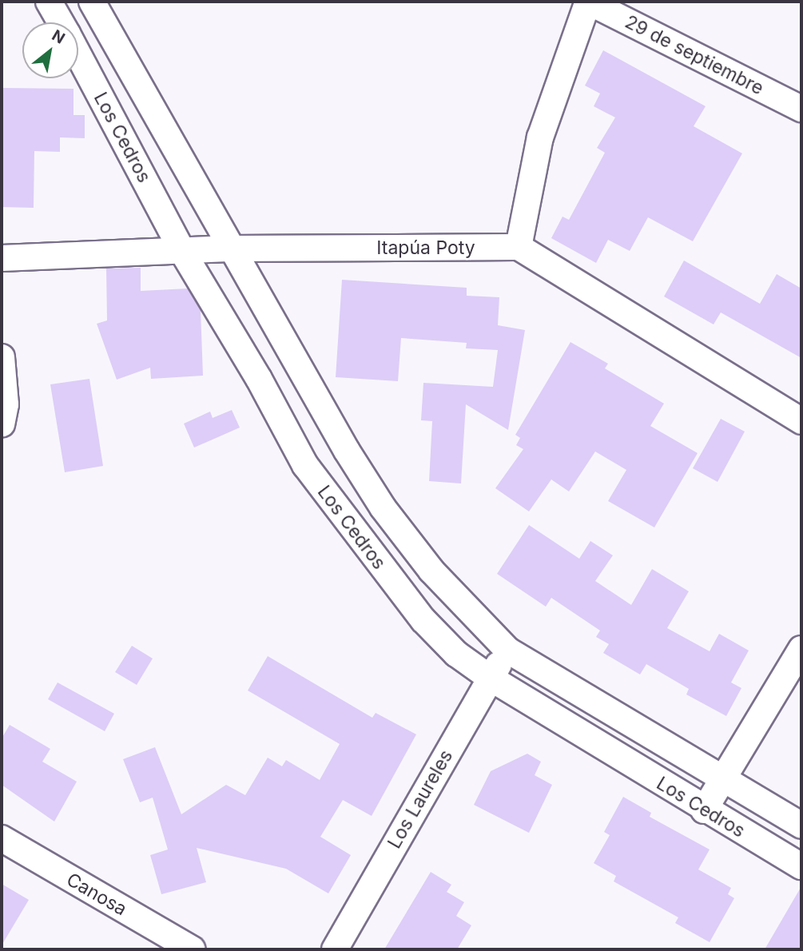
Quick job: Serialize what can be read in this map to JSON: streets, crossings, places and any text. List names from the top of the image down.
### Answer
{
  "streets": {
    "street": [
      "29 de septiembre",
      "Los Cedros",
      "Itapúa Poty",
      "Los Laureles",
      "Canosa"
    ]
  },
  "crossings": [
    ["Los Cedros", "Itapúa Poty"],
    ["Los Cedros", "Los Laureles"]
  ],
  "north": "top right"
}
